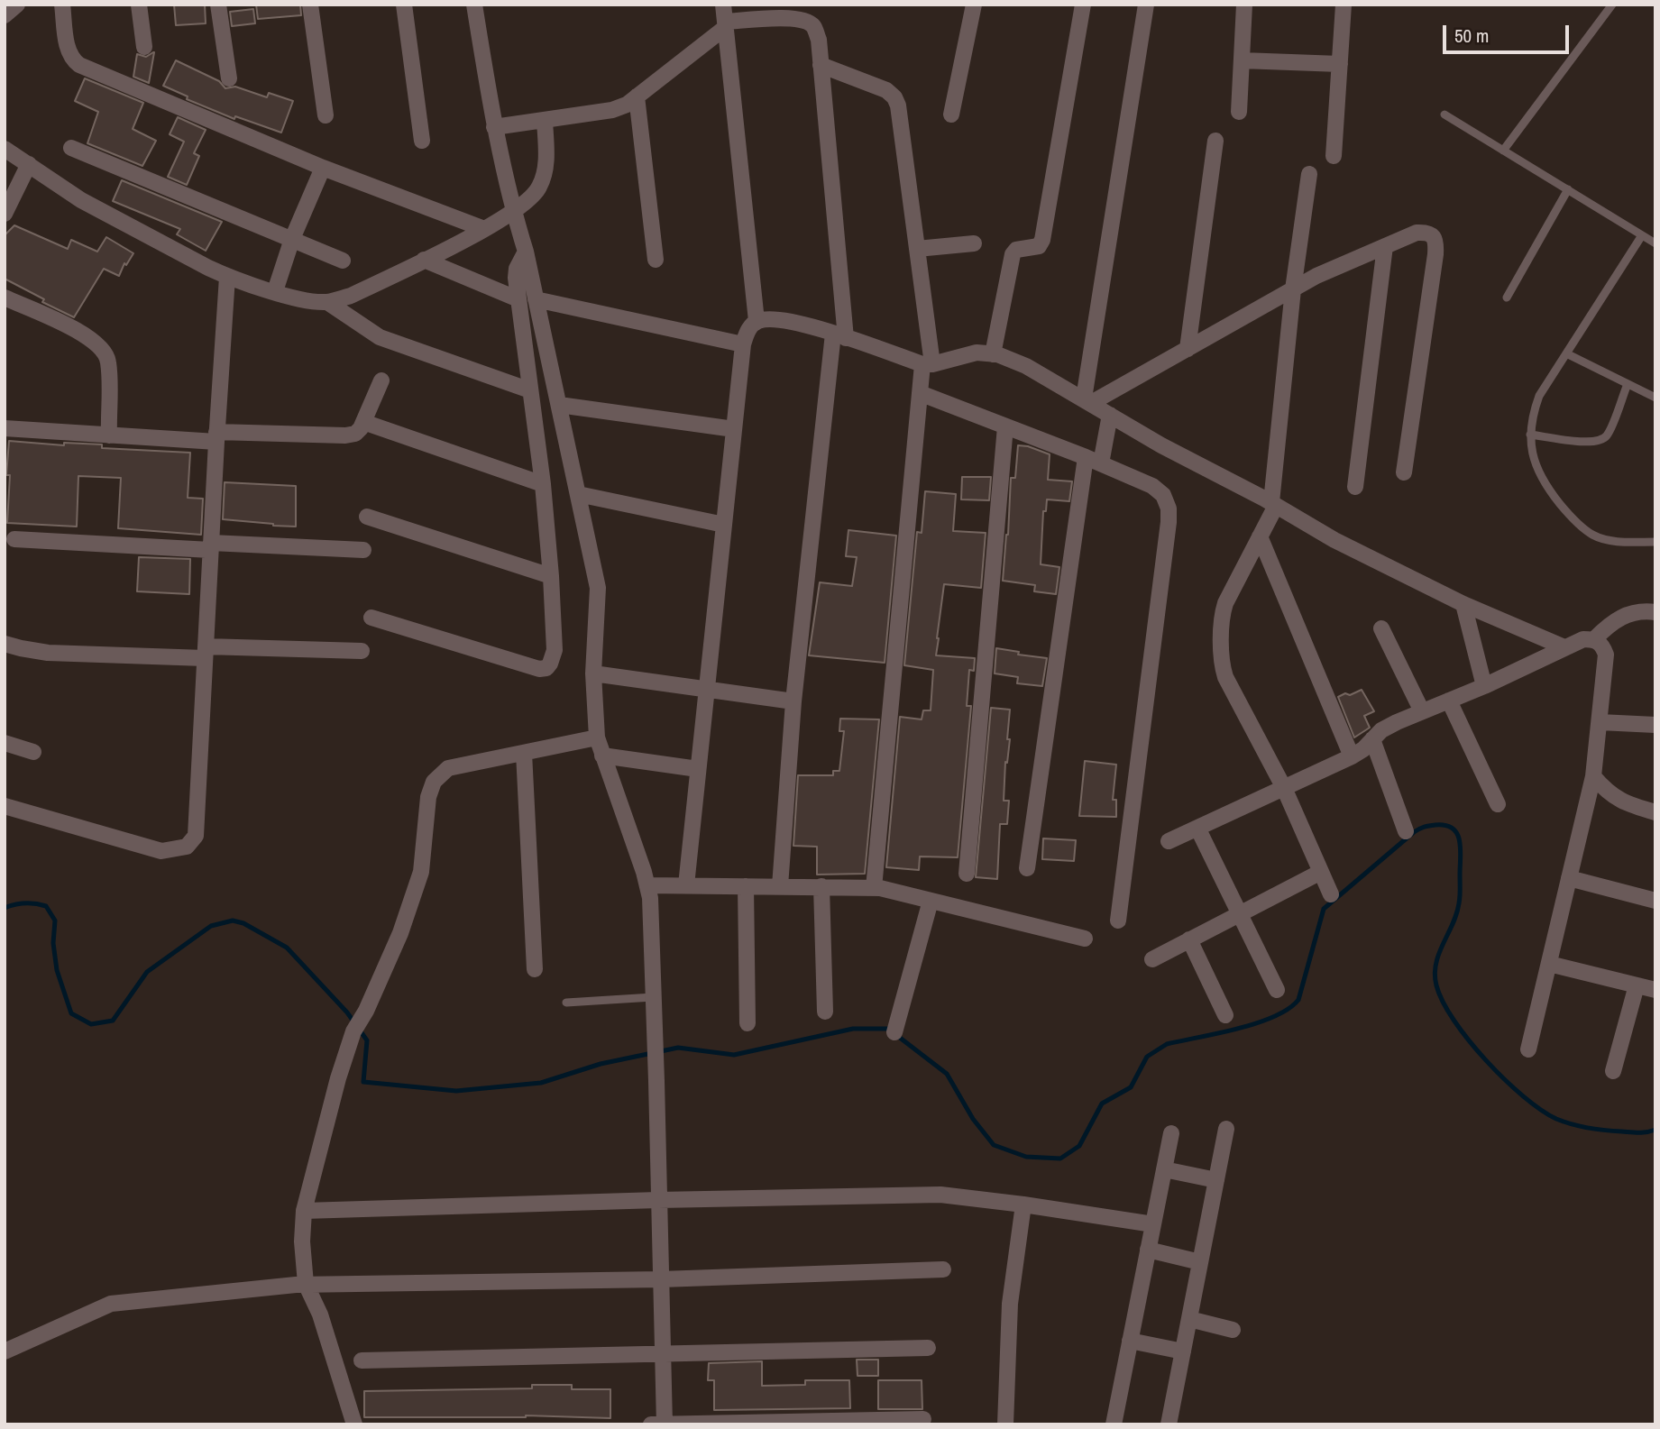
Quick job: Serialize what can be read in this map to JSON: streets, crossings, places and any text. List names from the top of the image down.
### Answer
{
  "scale_bar": "50 m"
}
